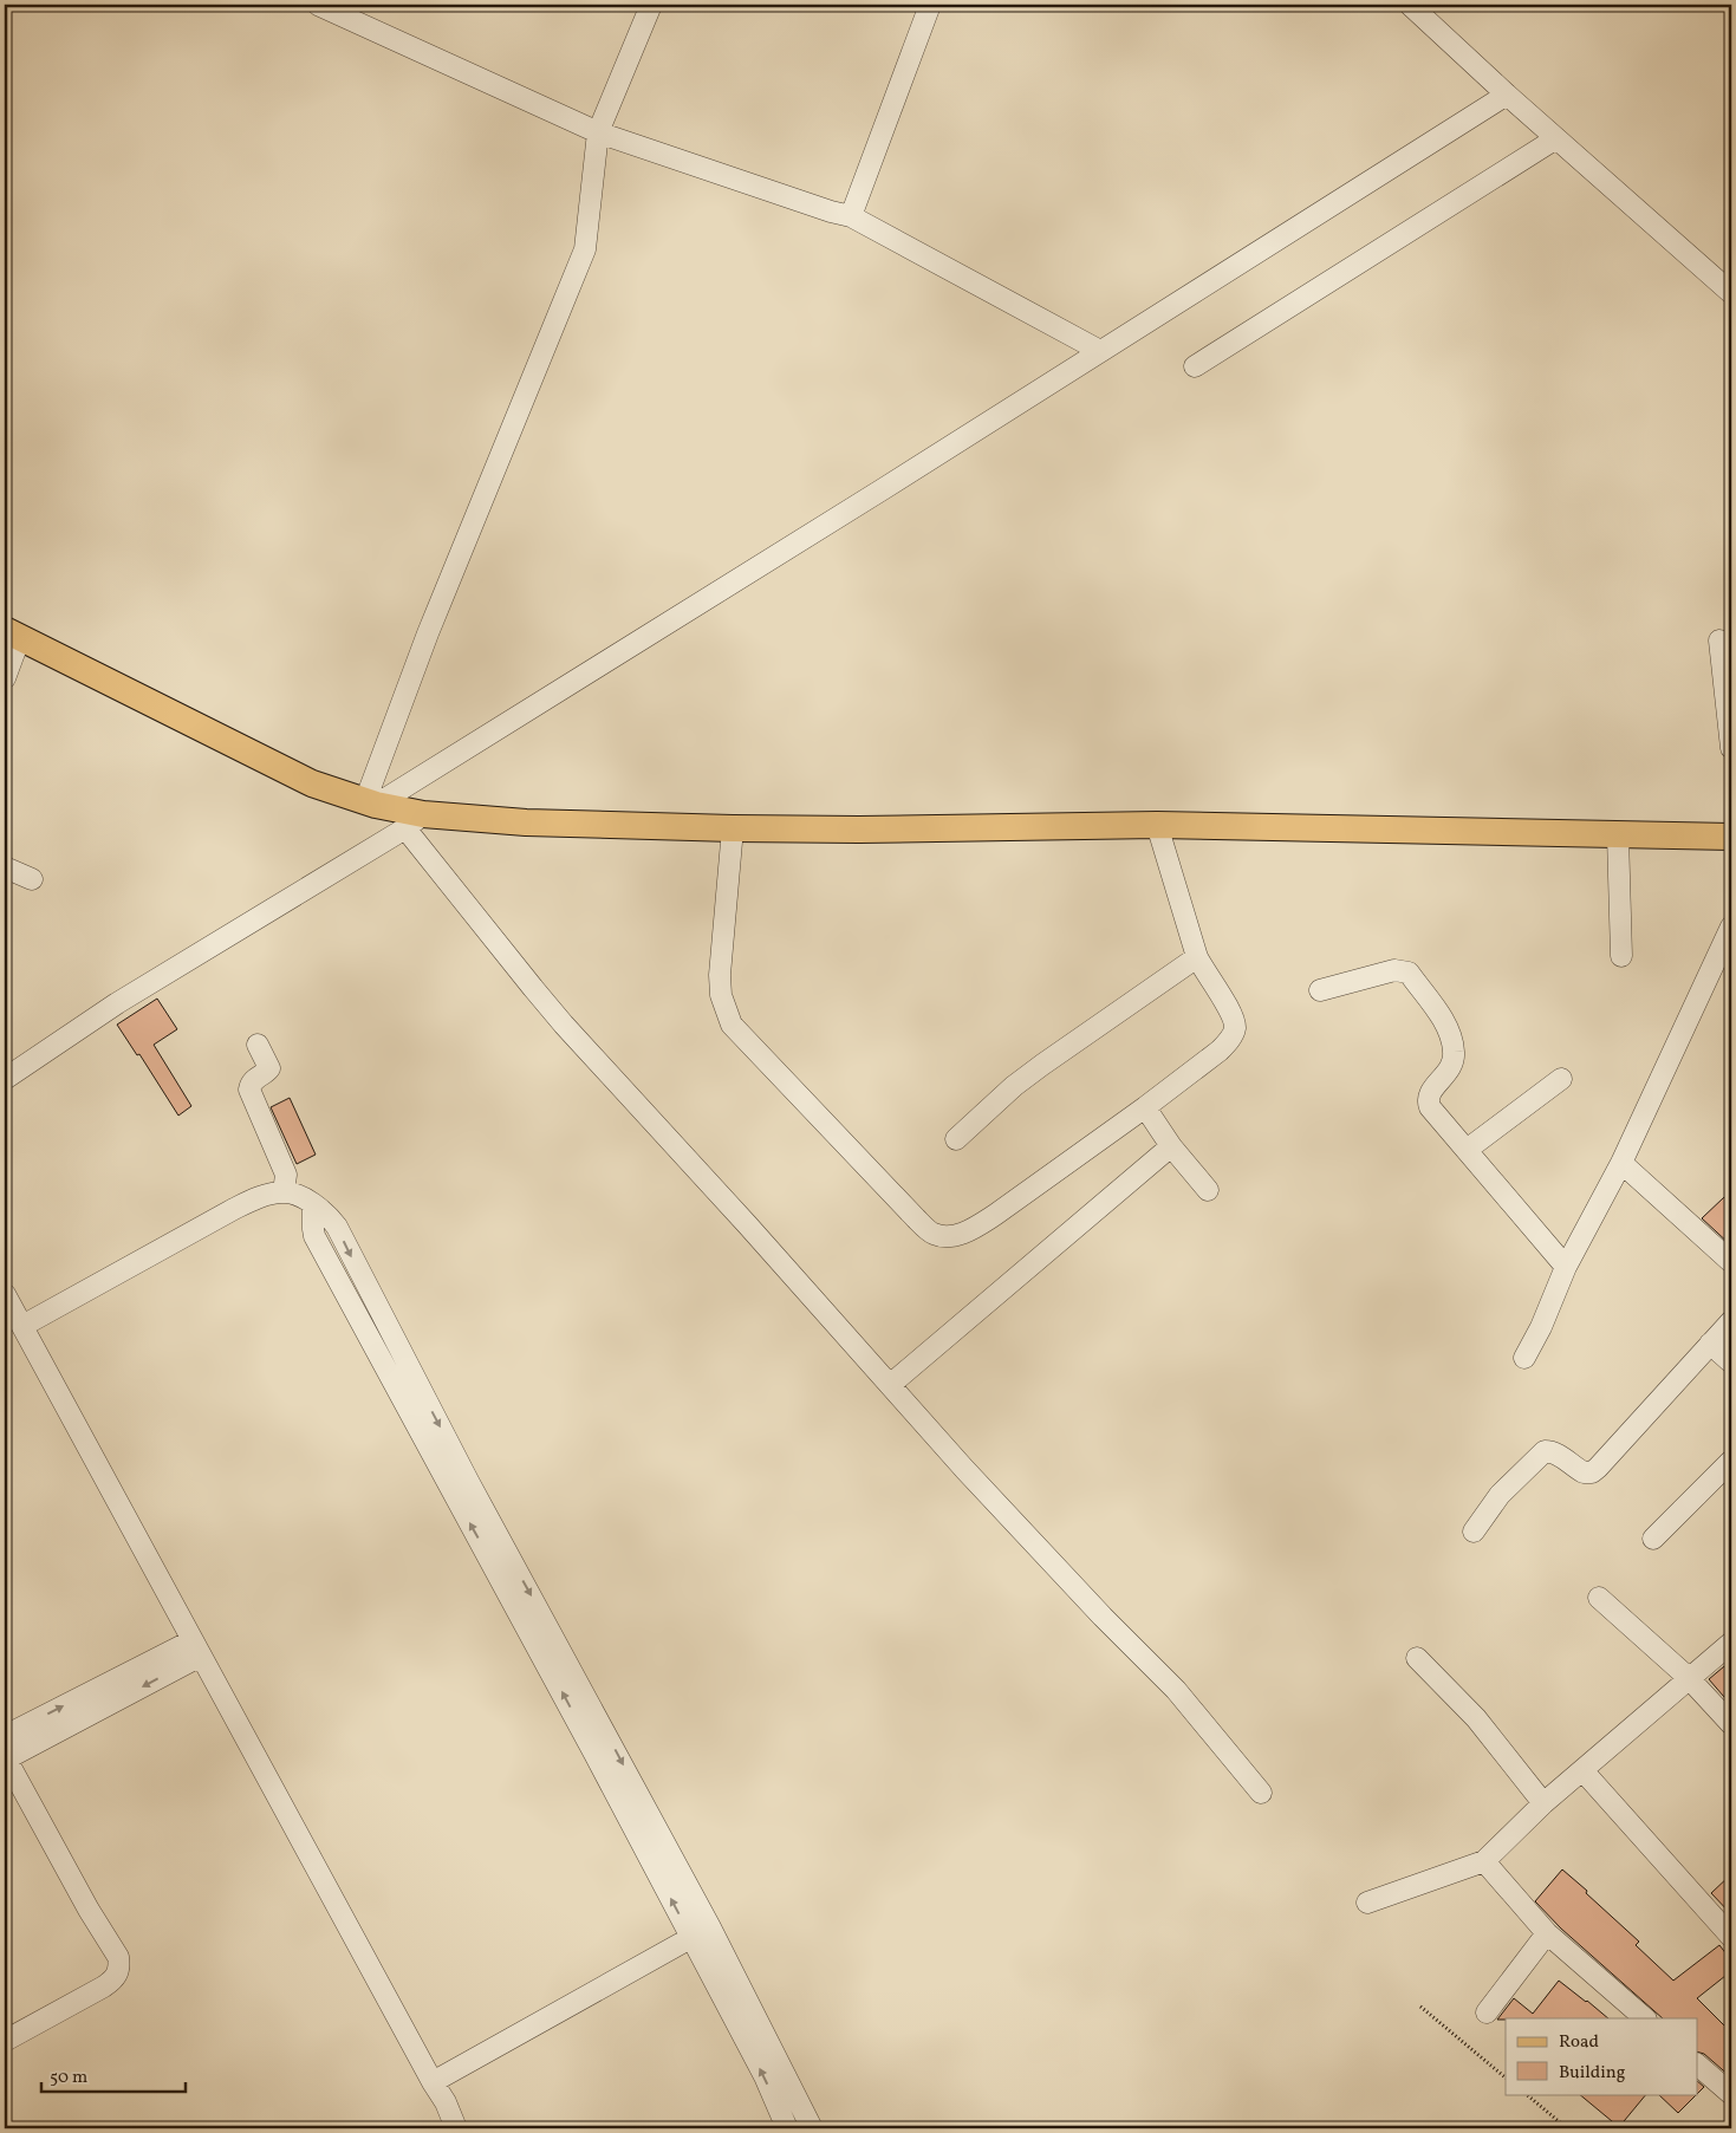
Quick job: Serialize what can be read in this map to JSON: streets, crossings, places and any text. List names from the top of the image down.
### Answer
{
  "legend": ["Road", "Building"],
  "scale_bar": "50 m"
}
